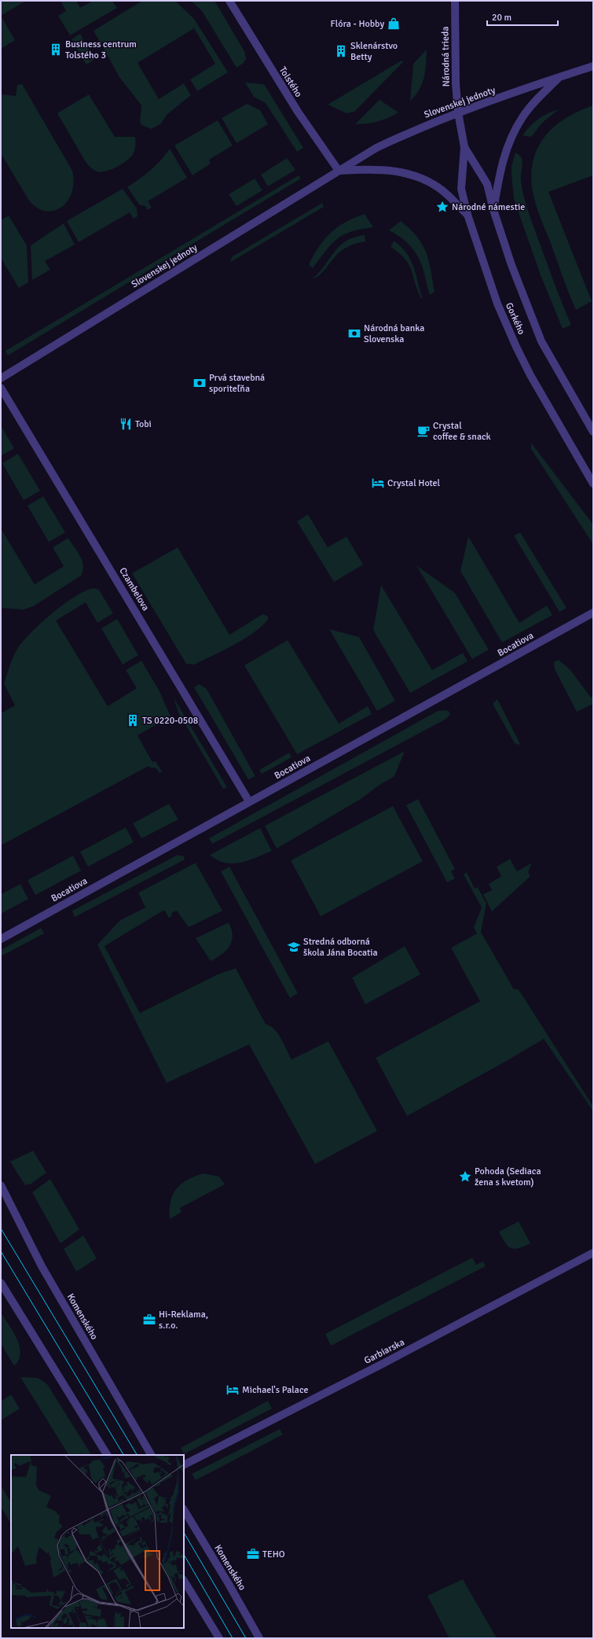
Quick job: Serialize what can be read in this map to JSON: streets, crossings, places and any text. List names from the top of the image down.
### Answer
{
  "streets": {
    "street": [
      "Národná trieda",
      "Tolstého",
      "Slovenskej jednoty",
      "Gorkého",
      "Czambelova",
      "Bocatiova",
      "Komenského",
      "Garbiarska"
    ]
  },
  "crossings": [
    ["Národná trieda", "Slovenskej jednoty"],
    ["Národná trieda", "Gorkého"],
    ["Tolstého", "Slovenskej jednoty"],
    ["Slovenskej jednoty", "Gorkého"],
    ["Czambelova", "Bocatiova"]
  ],
  "places": {
    "shop": ["Flóra - Hobby"],
    "building": ["Business centrum Tolstého 3", "Sklenárstvo Betty", "TS 0220-0508"],
    "place": ["Národné námestie", "Pohoda (Sediaca žena s kvetom)"],
    "bank": ["Národná banka Slovenska", "Prvá stavebná sporiteľňa"],
    "restaurant": ["Tobi"],
    "cafe": ["Crystal coffee & snack"],
    "hotel": ["Crystal Hotel", "Michael's Palace"],
    "school or university": ["Stredná odborná škola Jána Bocatia"],
    "office": ["Hi-Reklama, s.r.o.", "TEHO"]
  },
  "scale_bar": "20 m"
}
